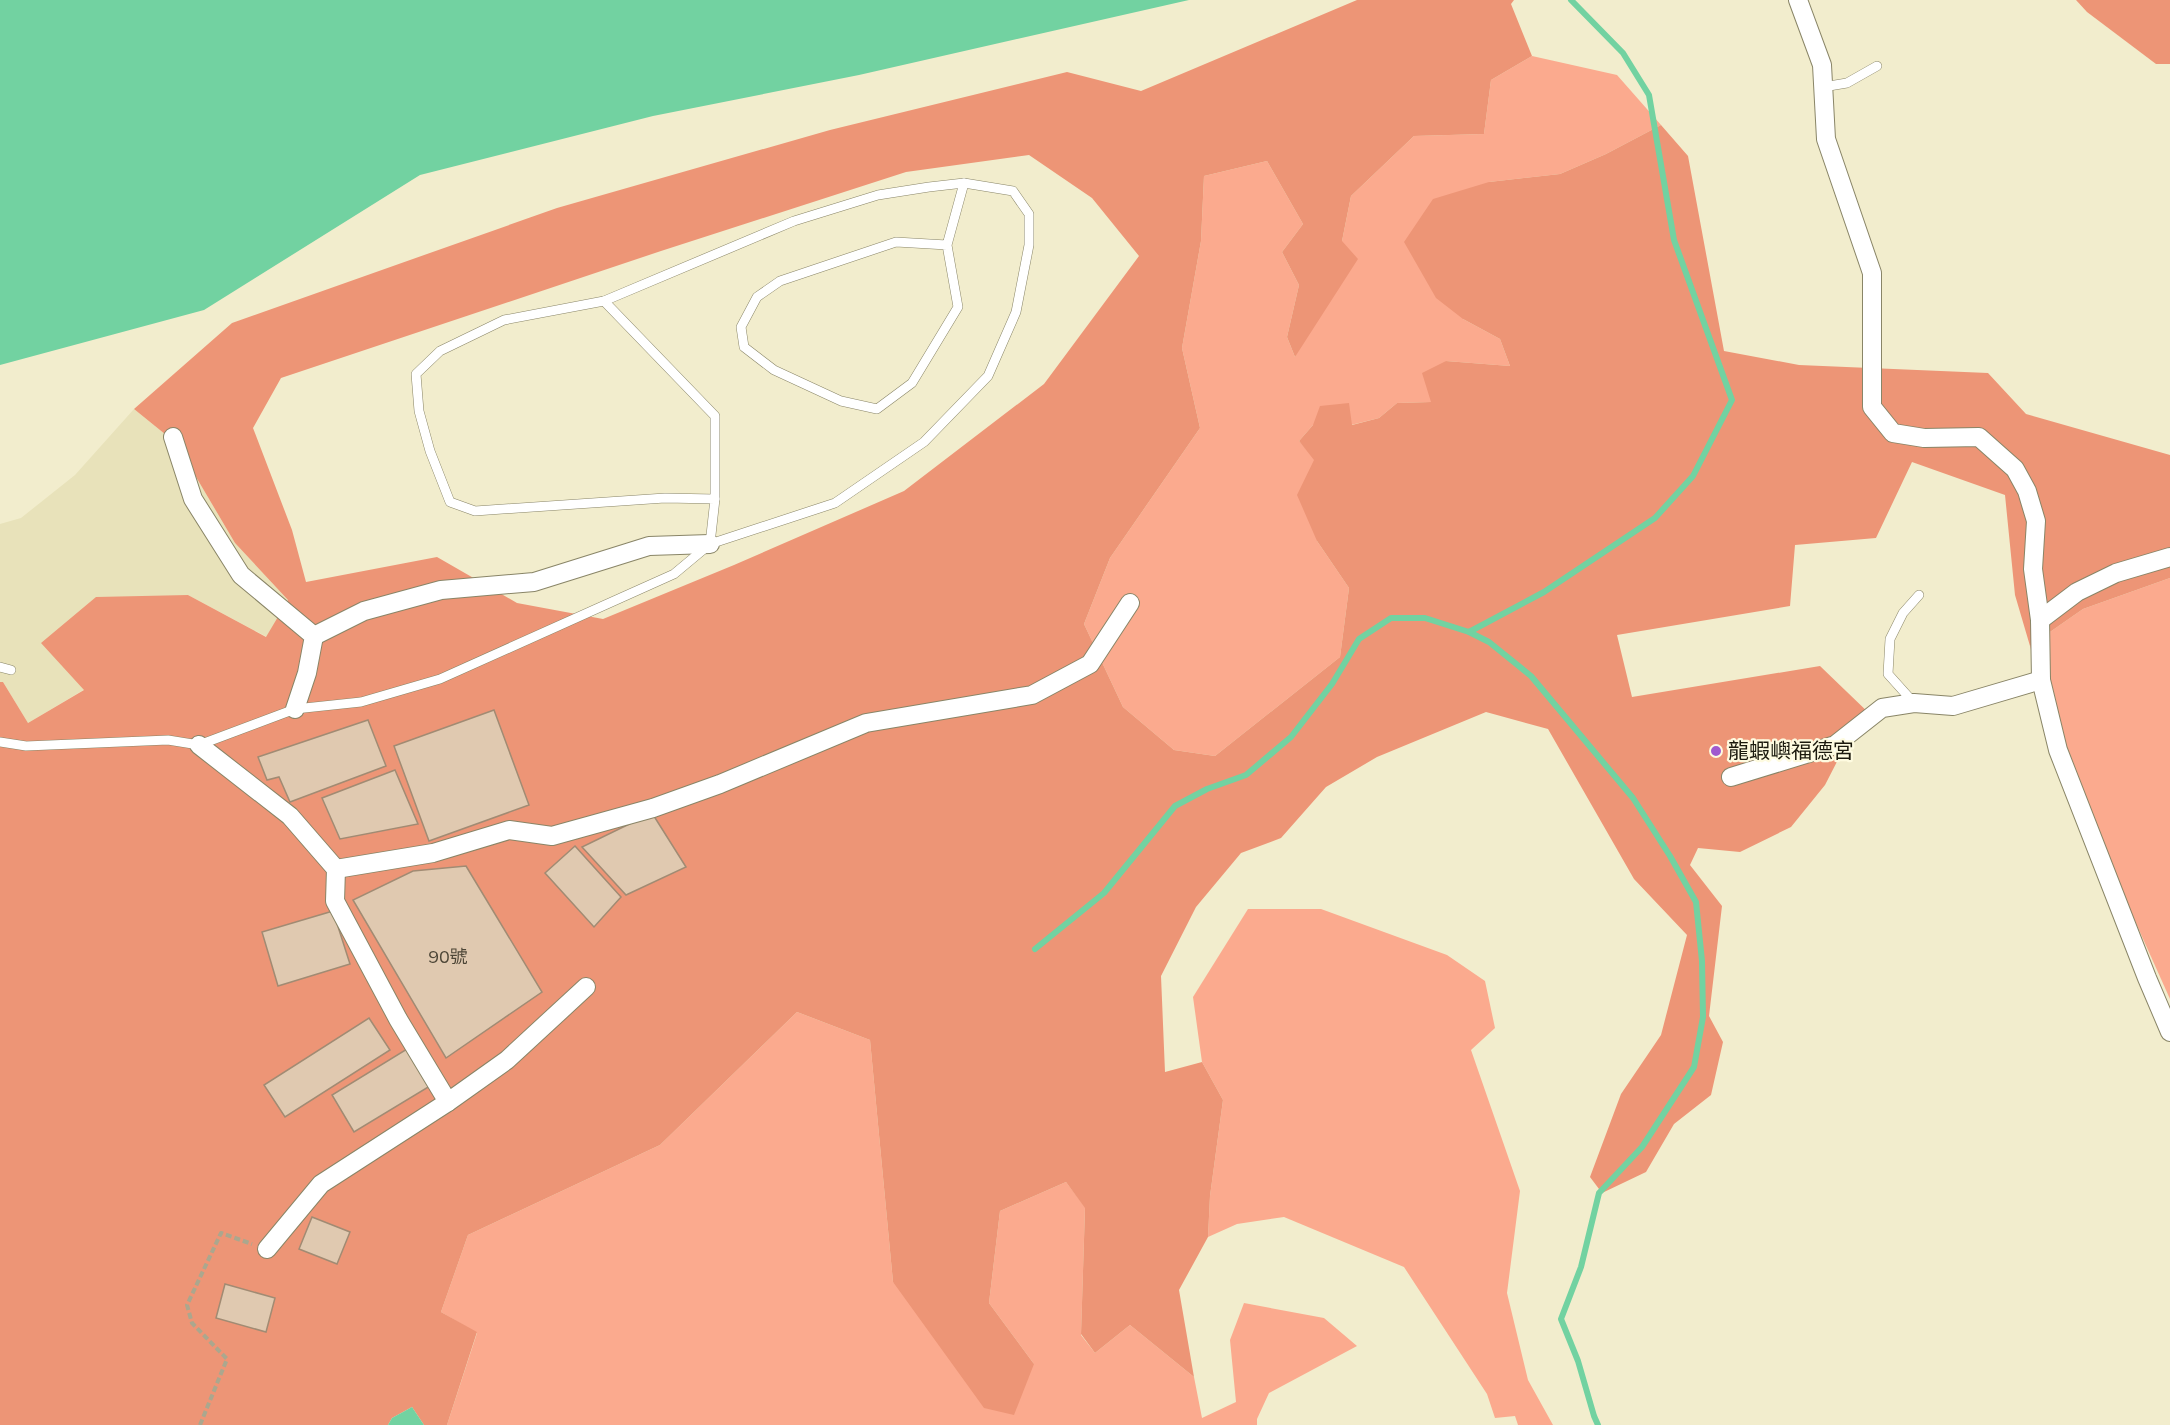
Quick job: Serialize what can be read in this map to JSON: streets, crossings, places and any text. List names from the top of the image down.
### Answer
{
  "places": ["龍蝦嶼福德宮"],
  "house_numbers": ["90號"]
}
